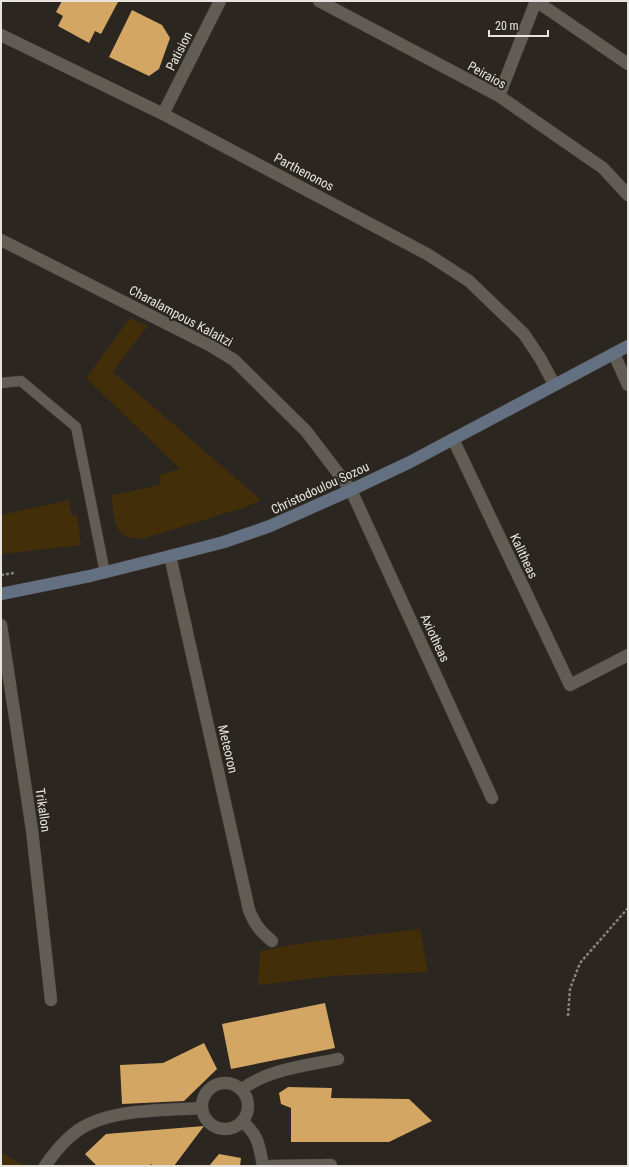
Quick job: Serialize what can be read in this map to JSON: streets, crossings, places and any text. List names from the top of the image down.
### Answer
{
  "streets": {
    "street": [
      "Patision",
      "Peiraios",
      "Parthenonos",
      "Charalampous Kalaitzi",
      "Christodoulou Sozou",
      "Kalitheas",
      "Axiotheas",
      "Meteoron",
      "Trikallon"
    ]
  },
  "crossings": [
    ["Patision", "Parthenonos"],
    ["Parthenonos", "Christodoulou Sozou"],
    ["Charalampous Kalaitzi", "Christodoulou Sozou"],
    ["Charalampous Kalaitzi", "Axiotheas"],
    ["Christodoulou Sozou", "Kalitheas"],
    ["Christodoulou Sozou", "Axiotheas"],
    ["Christodoulou Sozou", "Meteoron"]
  ],
  "scale_bar": "20 m"
}
